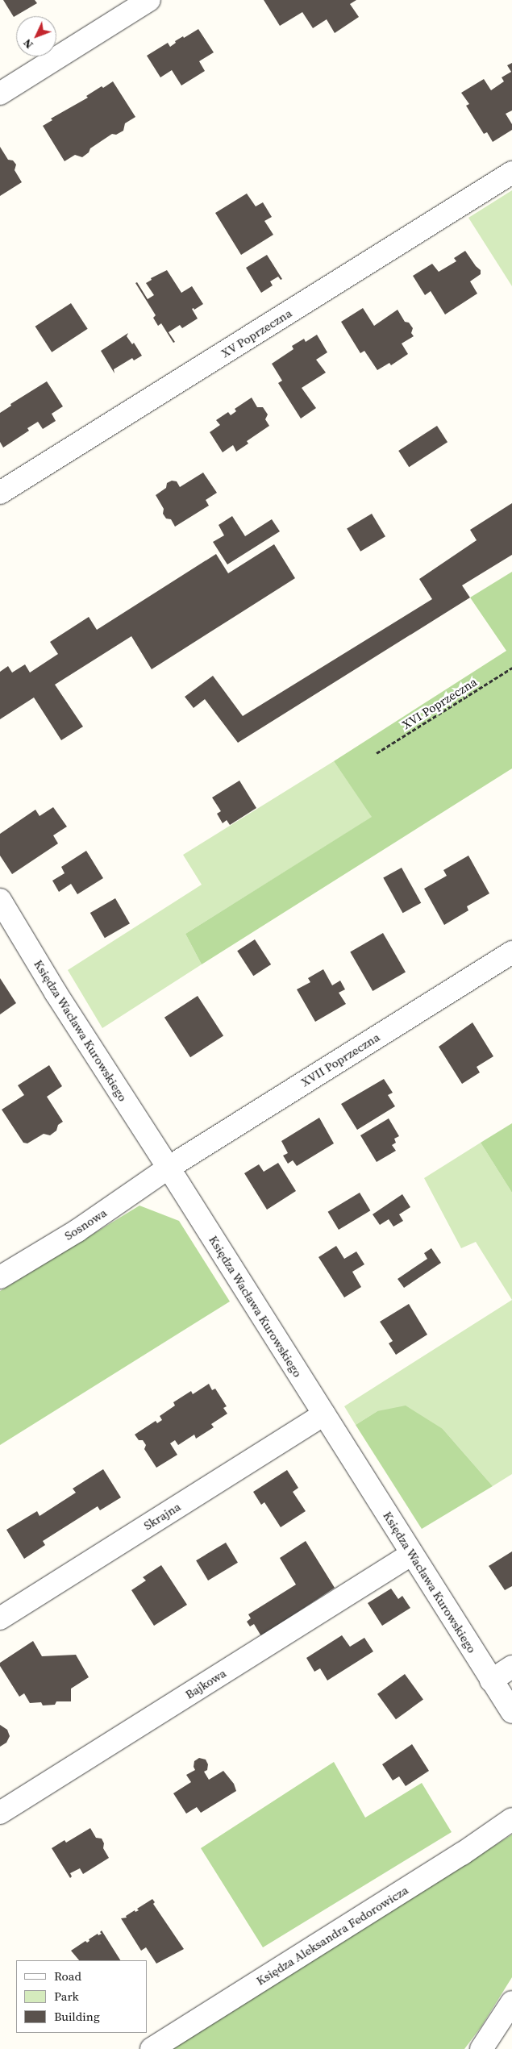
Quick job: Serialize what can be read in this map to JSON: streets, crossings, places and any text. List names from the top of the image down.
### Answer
{
  "streets": {
    "street": [
      "XV Poprzeczna",
      "Księdza Wacława Kurowskiego",
      "XVII Poprzeczna",
      "Sosnowa",
      "Skrajna",
      "Bajkowa",
      "Księdza Aleksandra Fedorowicza"
    ],
    "path": ["XVI Poprzeczna"]
  },
  "crossings": [
    ["Księdza Wacława Kurowskiego", "XVII Poprzeczna"],
    ["Księdza Wacława Kurowskiego", "Sosnowa"],
    ["Księdza Wacława Kurowskiego", "Skrajna"],
    ["Księdza Wacława Kurowskiego", "Bajkowa"],
    ["XVII Poprzeczna", "Sosnowa"]
  ],
  "legend": ["Road", "Park", "Building"],
  "north": "bottom left"
}
